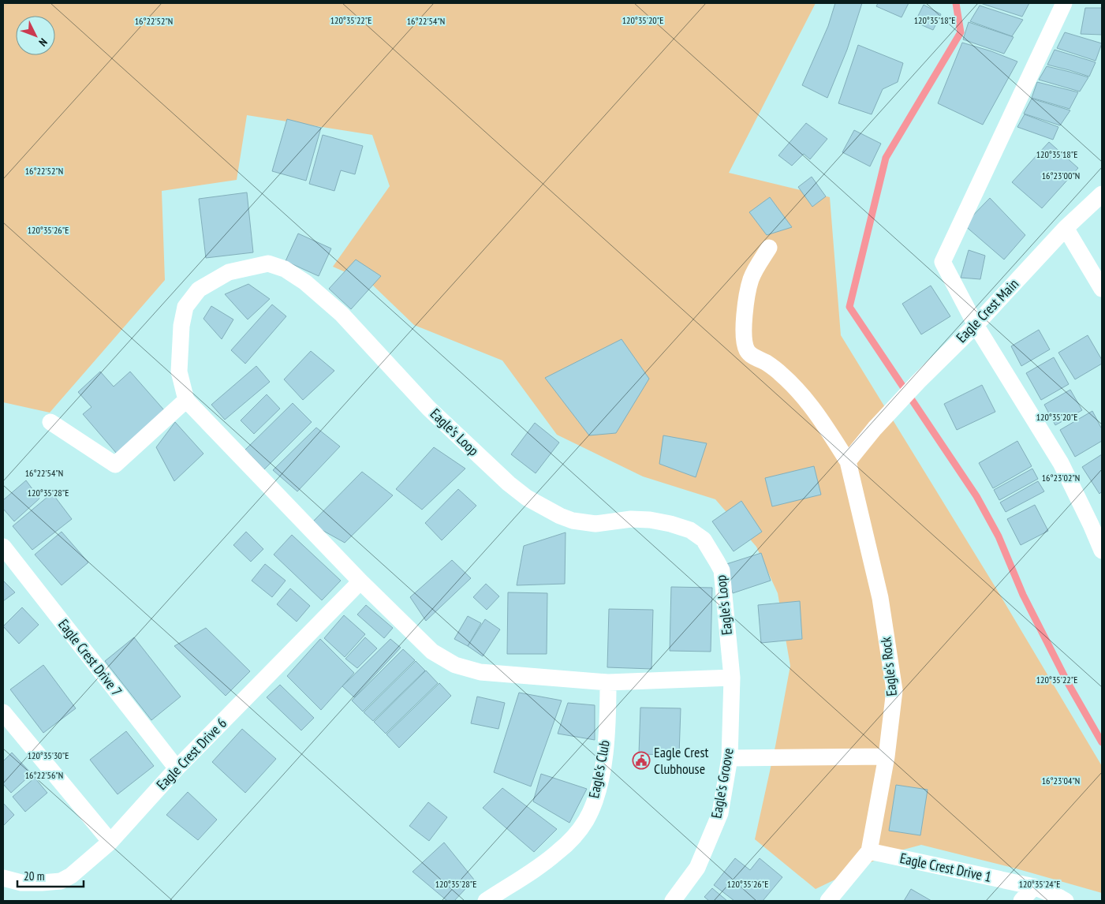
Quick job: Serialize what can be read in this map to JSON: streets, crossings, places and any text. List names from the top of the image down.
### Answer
{
  "streets": {
    "street": [
      "Eagle Crest Main",
      "Eagle's Loop",
      "Eagle Crest Drive 7",
      "Eagle's Rock",
      "Eagle Crest Drive 6",
      "Eagle's Club",
      "Eagle's Groove",
      "Eagle Crest Drive 1"
    ]
  },
  "crossings": [
    ["Eagle Crest Main", "Eagle's Rock"],
    ["Eagle's Loop", "Eagle Crest Drive 6"],
    ["Eagle's Loop", "Eagle's Club"],
    ["Eagle's Loop", "Eagle's Groove"],
    ["Eagle Crest Drive 7", "Eagle Crest Drive 6"],
    ["Eagle's Rock", "Eagle Crest Drive 1"]
  ],
  "places": {
    "public building": ["Eagle Crest Clubhouse"]
  },
  "scale_bar": "20 m",
  "north": "bottom right",
  "coordinates": [
    "120°35'22\"E",
    "120°35'20\"E",
    "120°35'18\"E",
    "16°22'52\"N",
    "16°22'54\"N",
    "16°23'00\"N",
    "120°35'26\"E",
    "16°23'02\"N",
    "120°35'28\"E",
    "120°35'30\"E",
    "16°22'56\"N",
    "16°23'04\"N",
    "120°35'24\"E"
  ]
}
